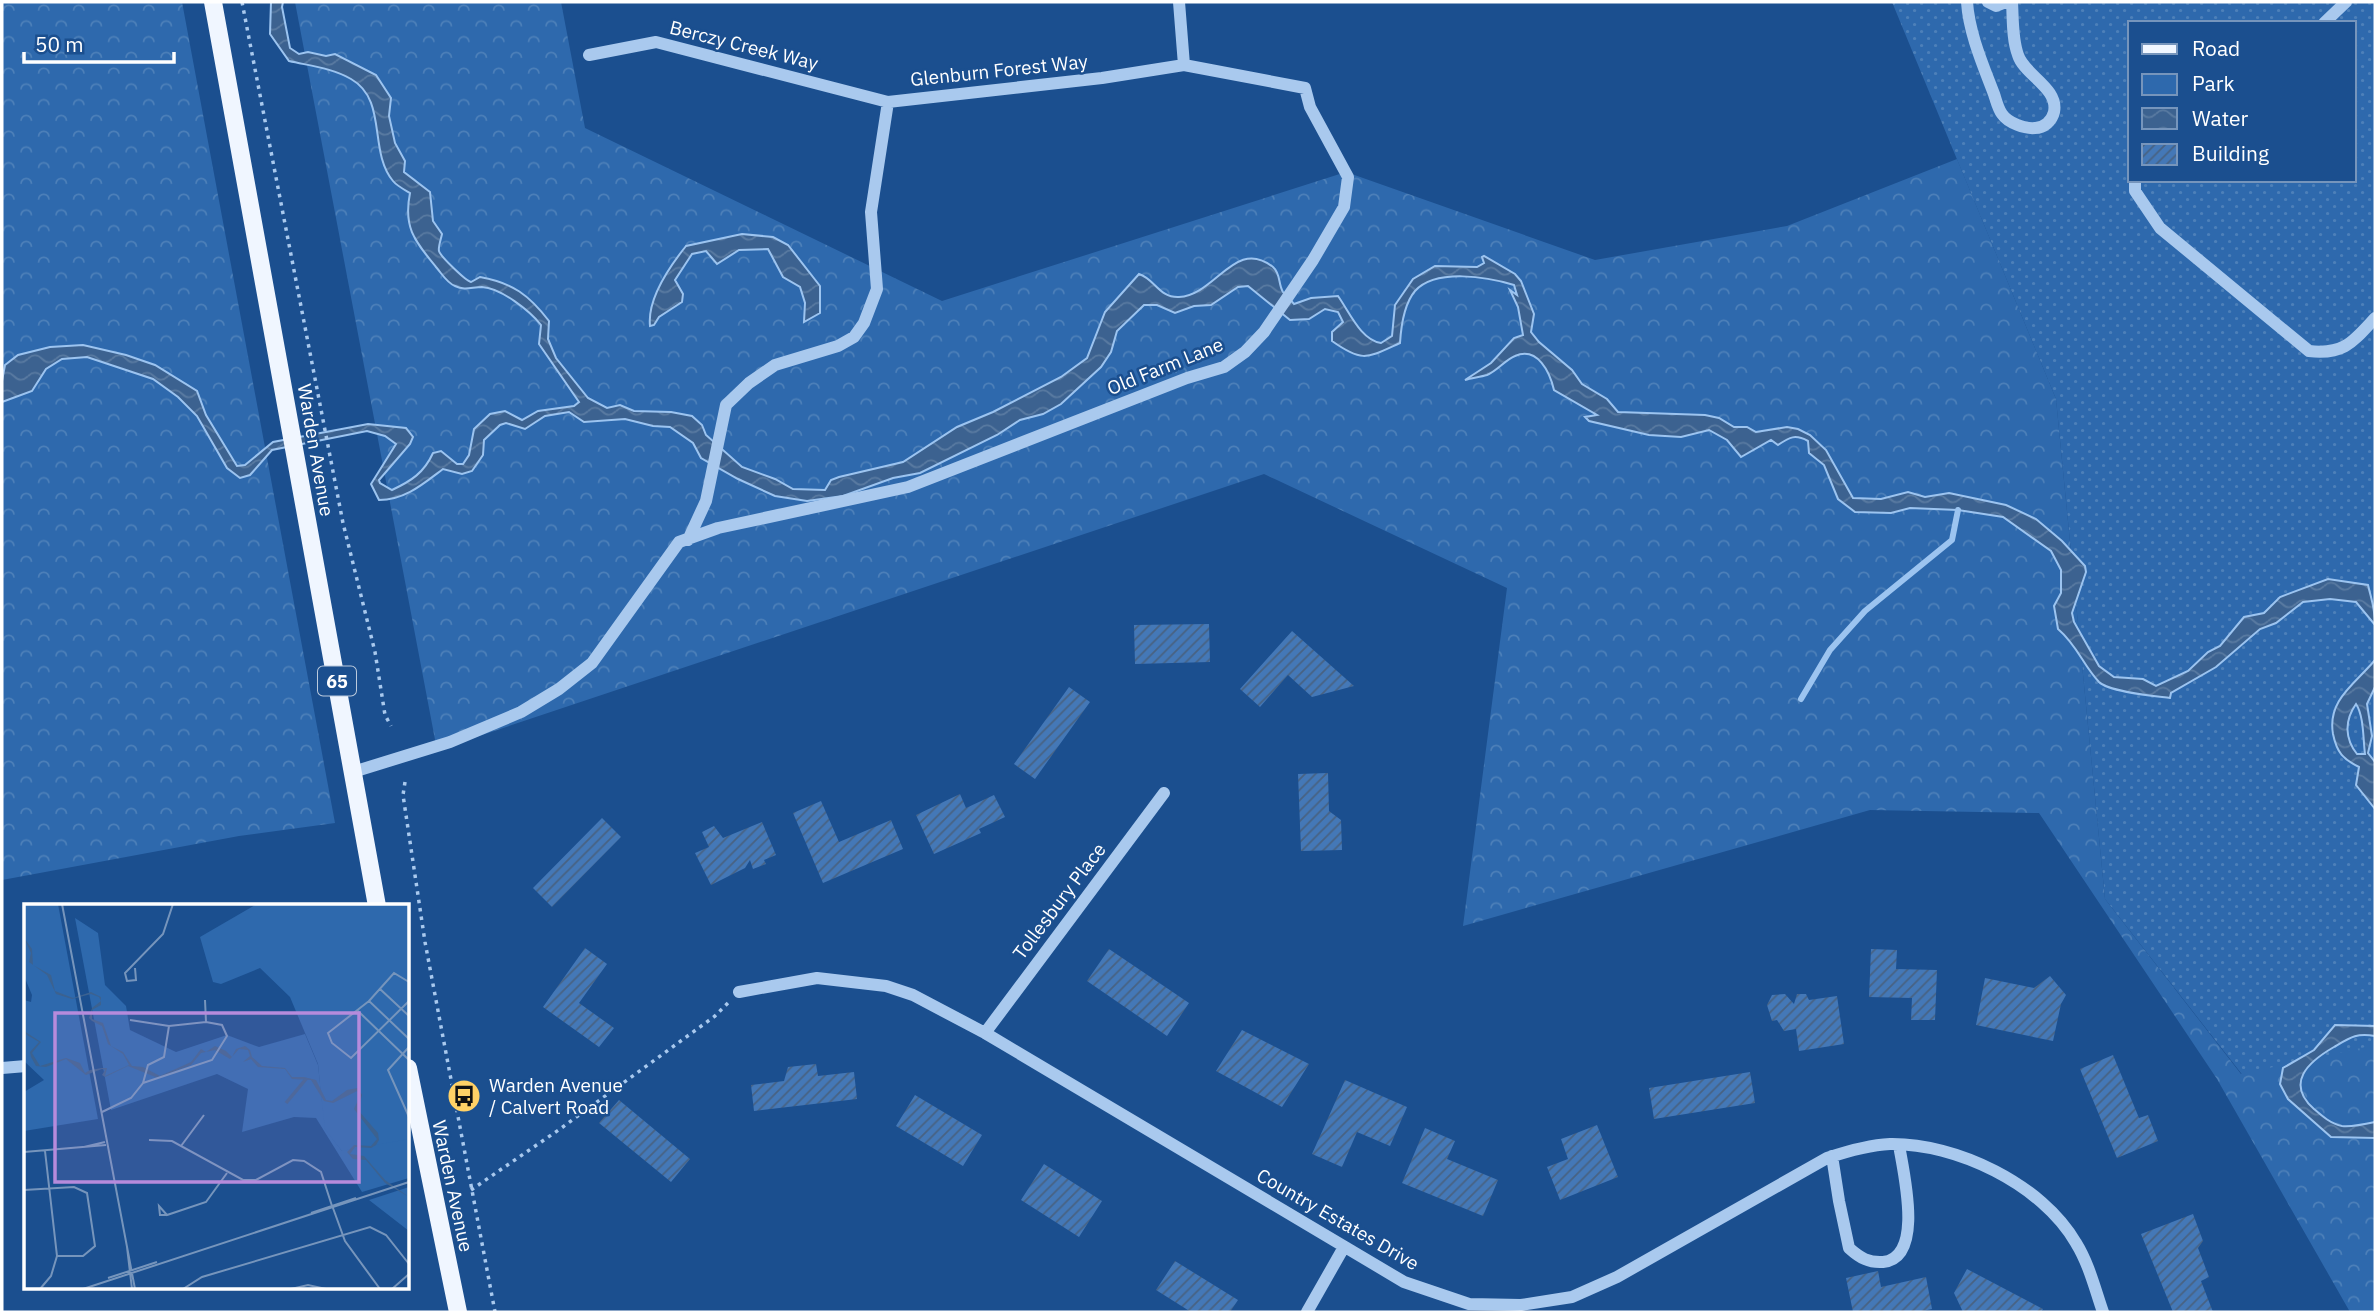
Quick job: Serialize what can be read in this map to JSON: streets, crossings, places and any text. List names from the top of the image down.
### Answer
{
  "streets": {
    "main road": ["Warden Avenue", "65"],
    "street": [
      "Berczy Creek Way",
      "Glenburn Forest Way",
      "Old Farm Lane",
      "Tollesbury Place",
      "Country Estates Drive"
    ]
  },
  "crossings": [
    ["Berczy Creek Way", "Glenburn Forest Way"],
    ["Glenburn Forest Way", "Old Farm Lane"],
    ["Glenburn Forest Way", "Warden Avenue"],
    ["Tollesbury Place", "Country Estates Drive"]
  ],
  "places": {
    "bus stop": ["Warden Avenue / Calvert Road"]
  },
  "legend": [
    "Road",
    "Park",
    "Water",
    "Building"
  ],
  "scale_bar": "50 m"
}
